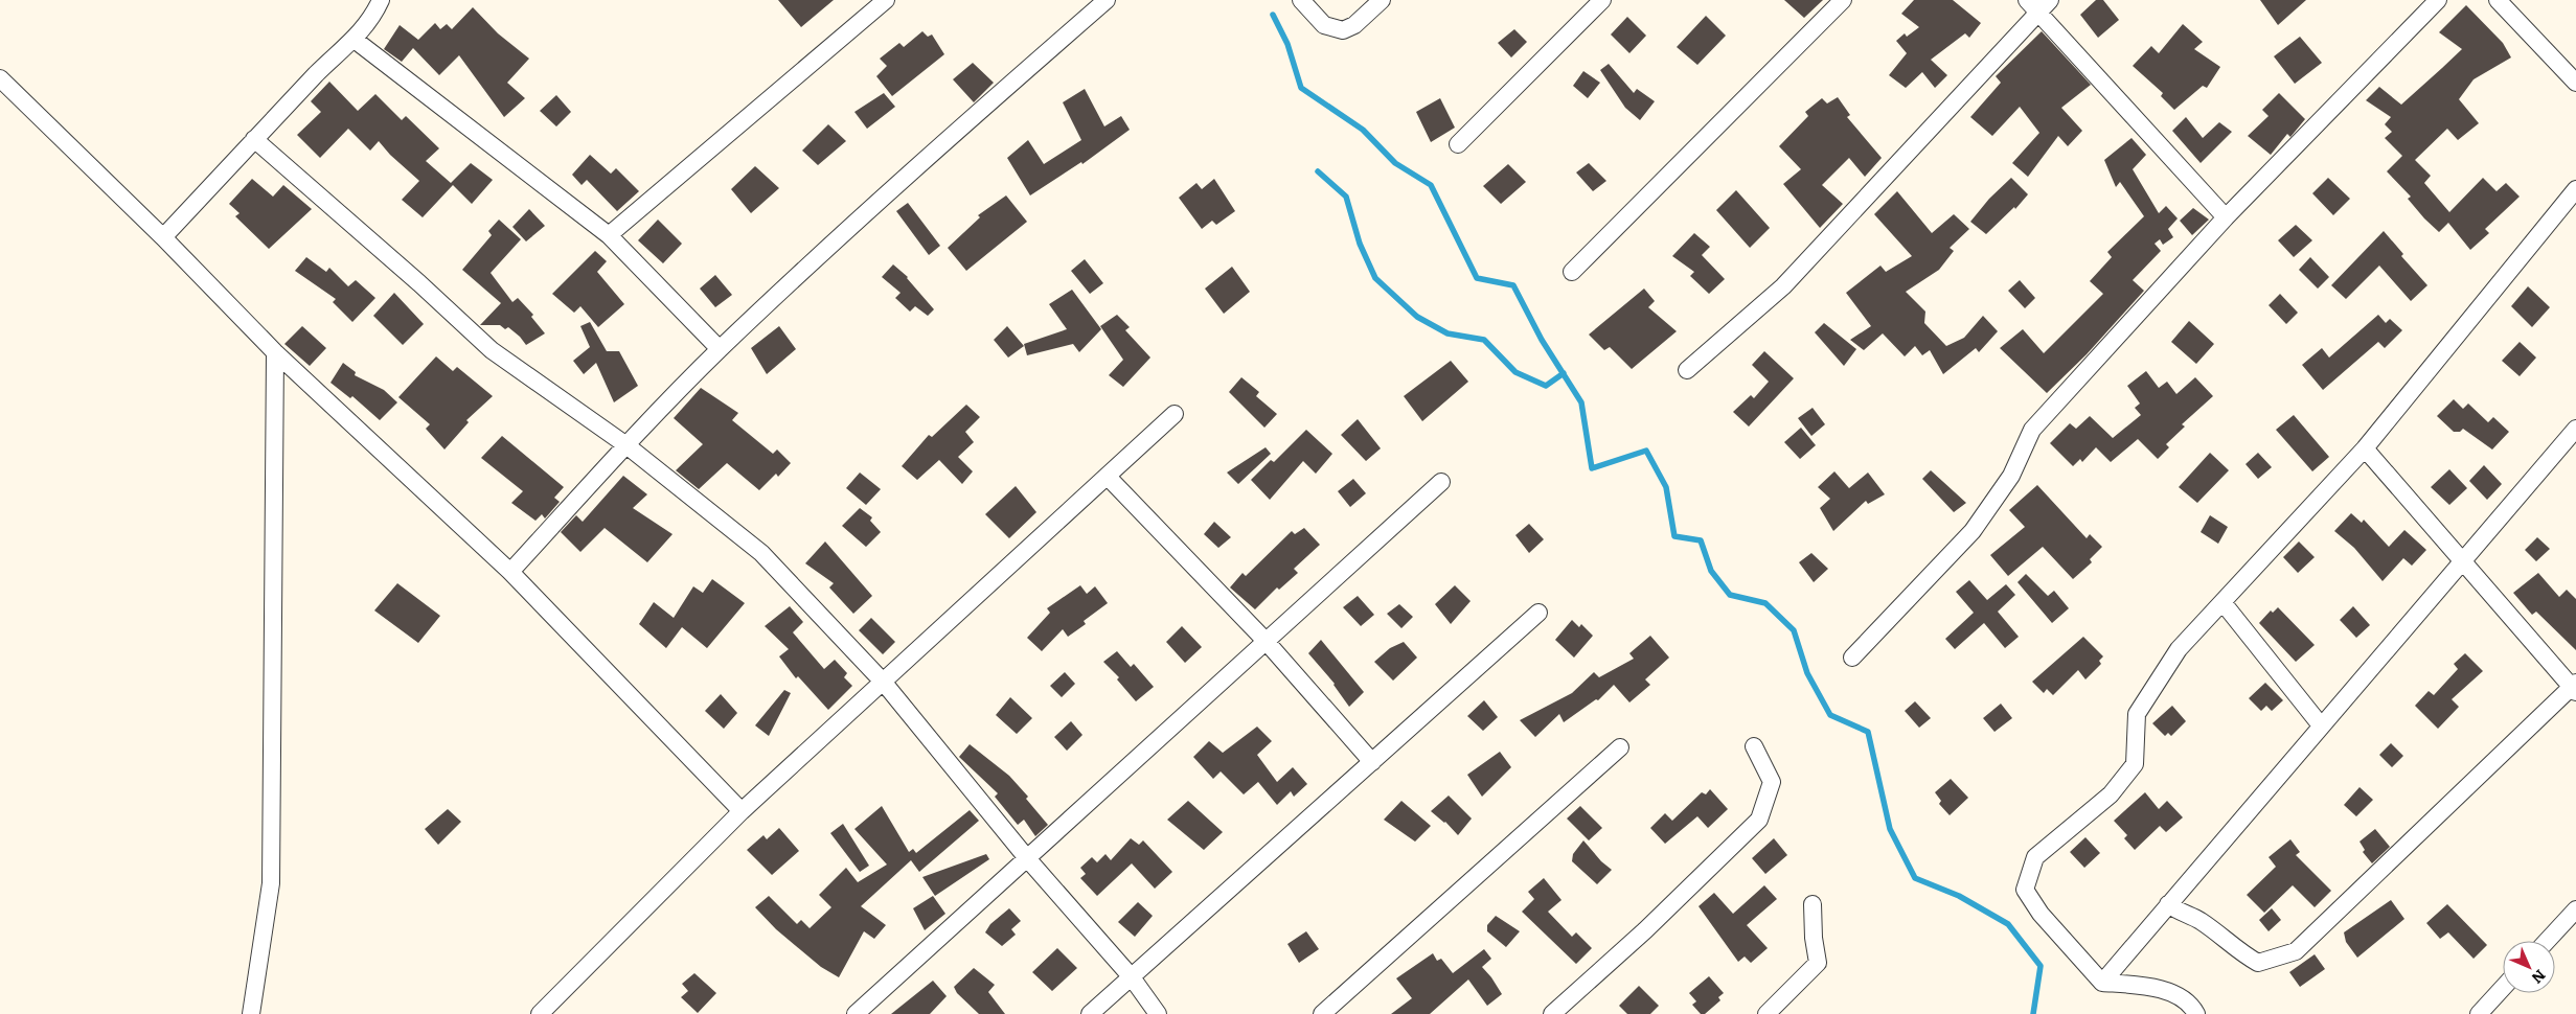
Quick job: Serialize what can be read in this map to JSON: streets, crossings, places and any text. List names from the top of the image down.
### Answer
{
  "north": "bottom right"
}
